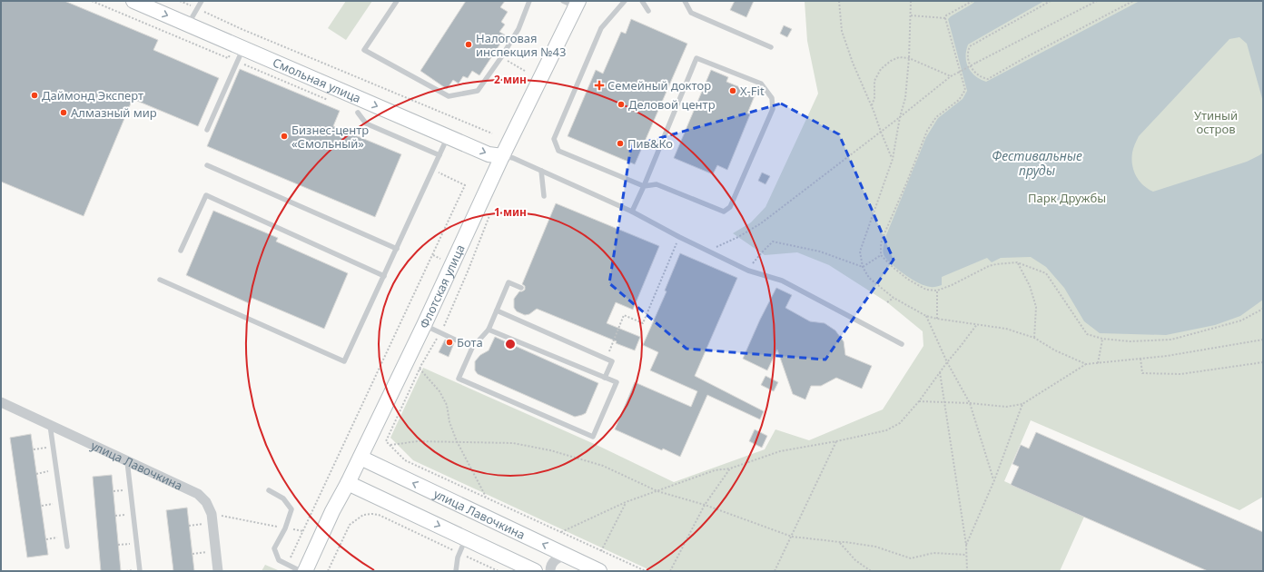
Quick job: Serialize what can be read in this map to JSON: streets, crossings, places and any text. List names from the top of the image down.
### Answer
{
  "streets": {
    "main road": ["Смольная улица", "Флотская улица", "улица Лавочкина"]
  },
  "crossings": [
    ["Смольная улица", "Флотская улица"],
    ["Флотская улица", "улица Лавочкина"]
  ],
  "one_way": ["Смольная улица"],
  "water": ["Фестивальные пруды"],
  "parks": ["Утиный остров", "Парк Дружбы"],
  "places": {
    "other": [
      "Налоговая инспекция №43",
      "X-Fit",
      "Даймонд Эксперт",
      "Деловой центр",
      "Алмазный мир",
      "Бизнес-центр «Смольный»",
      "Пив&Ко",
      "Бота"
    ],
    "health": ["Семейный доктор"]
  },
  "rings": ["2 мин", "1 мин"]
}
